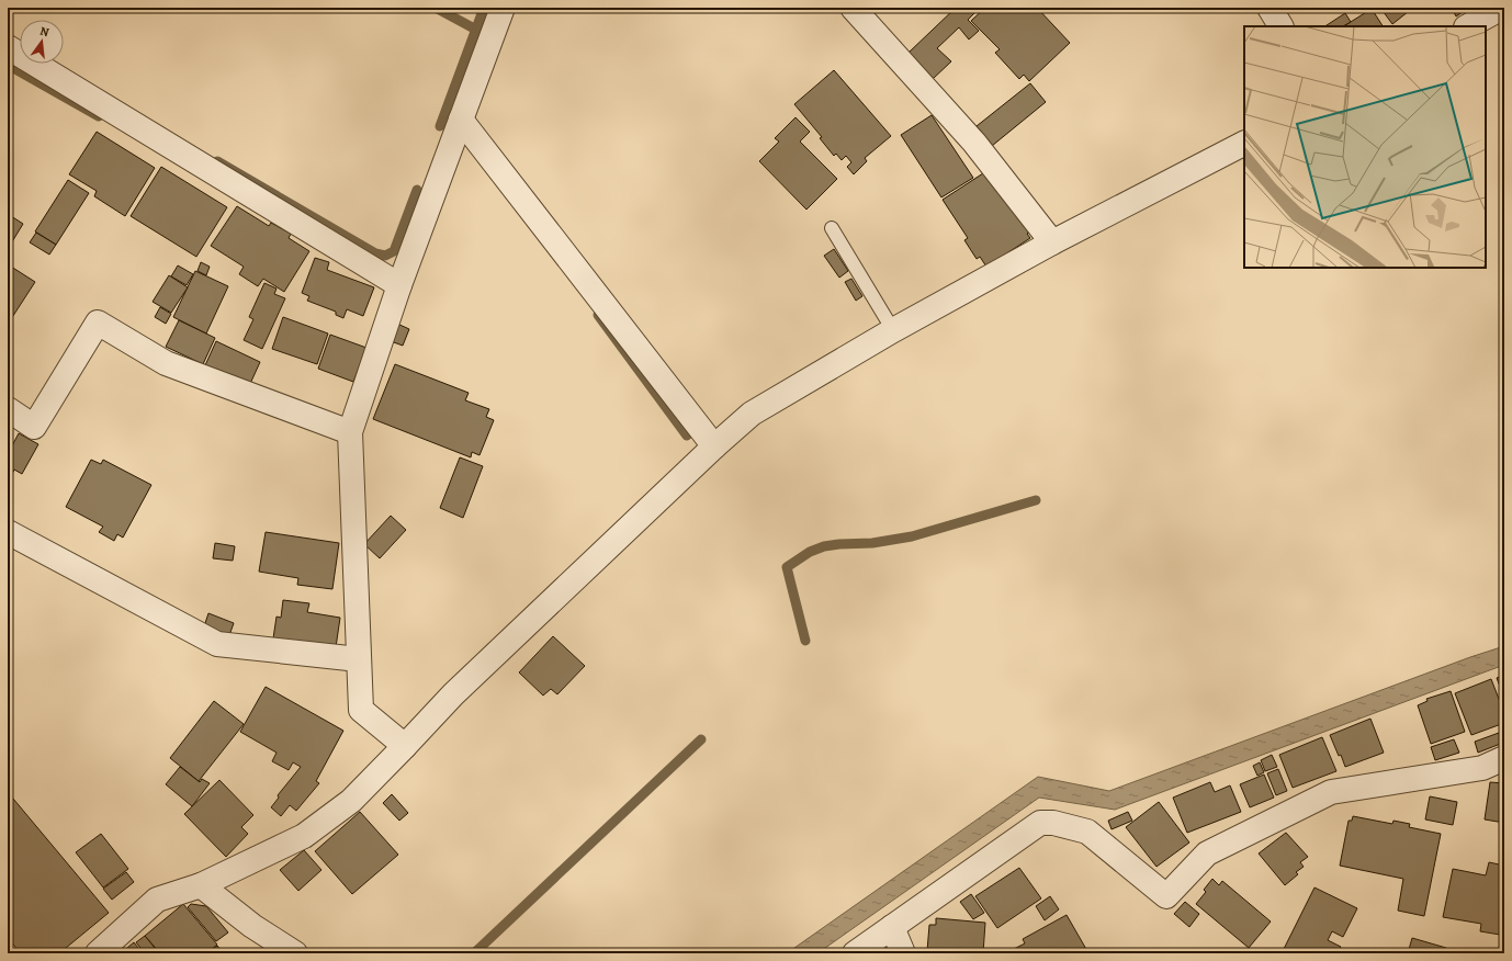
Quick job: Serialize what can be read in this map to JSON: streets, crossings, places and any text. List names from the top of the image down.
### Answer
{
  "north": "top"
}
